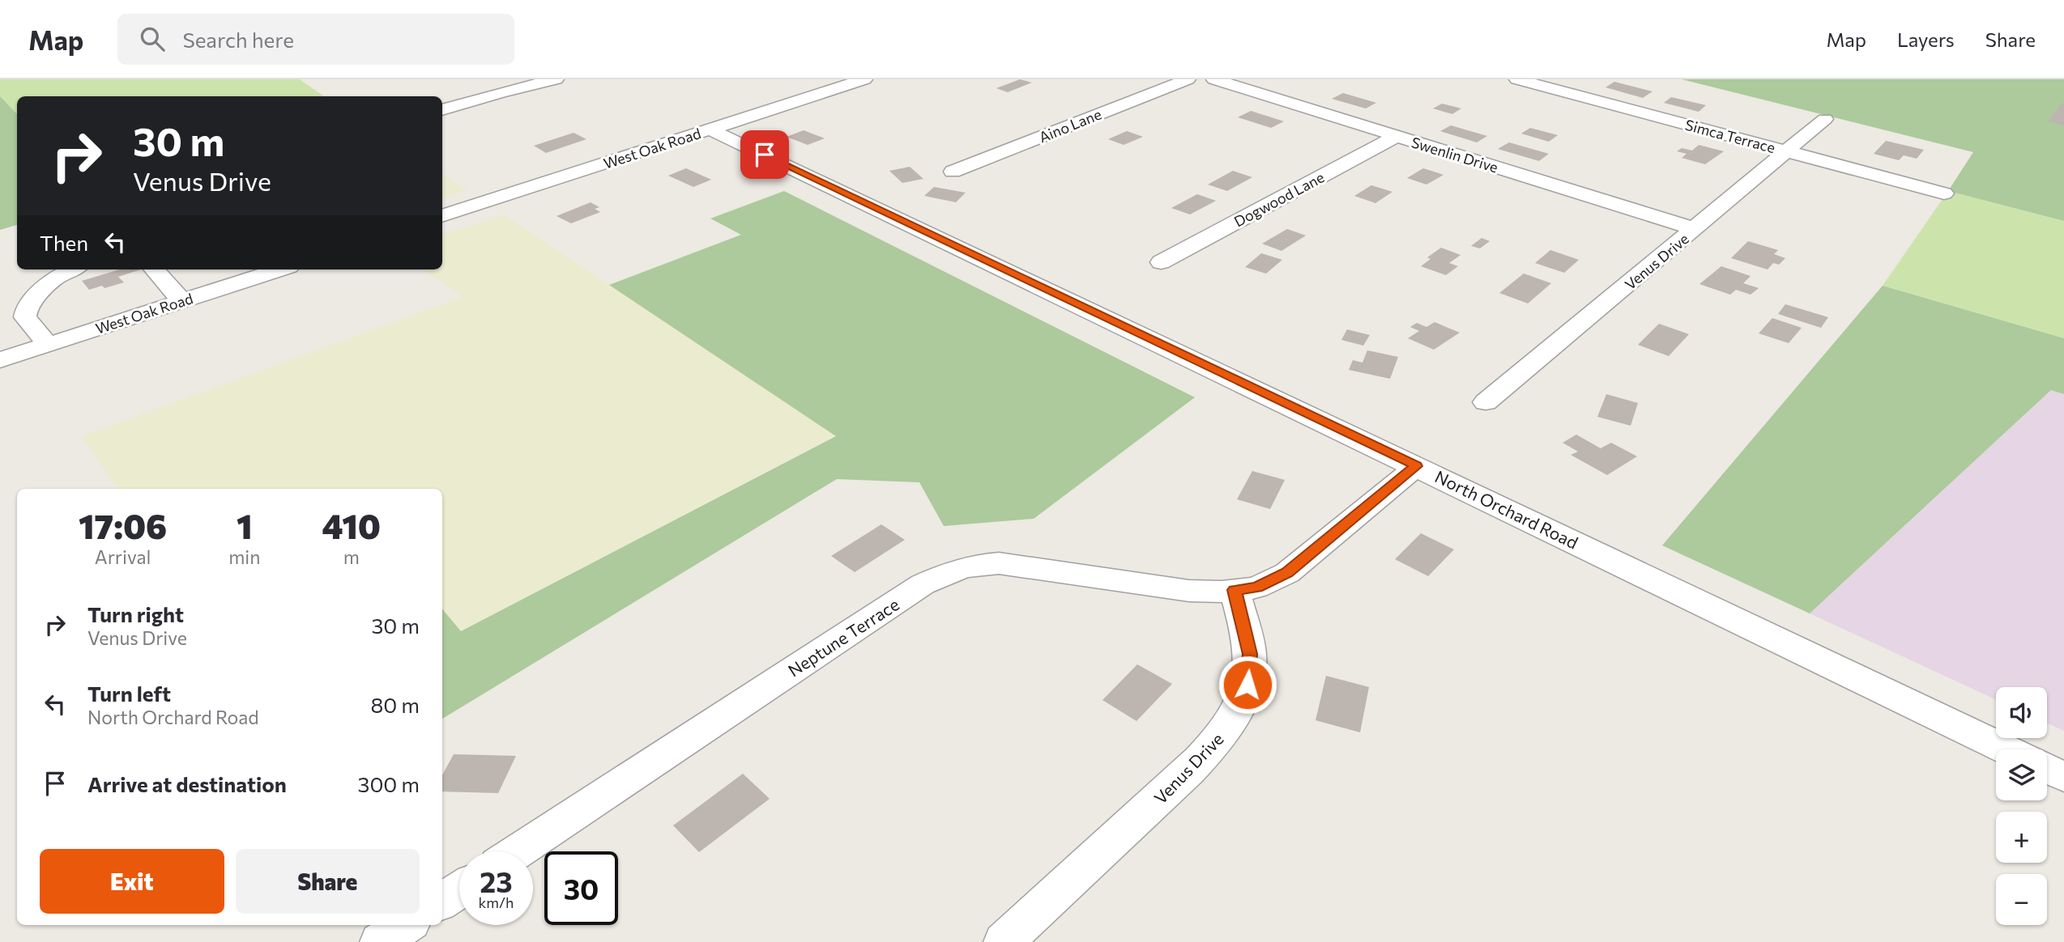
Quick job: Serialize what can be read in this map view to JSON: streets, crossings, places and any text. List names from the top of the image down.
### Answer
{
  "streets": {
    "street": [
      "Aino Lane",
      "Simca Terrace",
      "West Oak Road",
      "Swenlin Drive",
      "Dogwood Lane",
      "Venus Drive",
      "North Orchard Road",
      "Neptune Terrace"
    ]
  },
  "crossings": [
    ["Simca Terrace", "Venus Drive"],
    ["West Oak Road", "North Orchard Road"],
    ["Swenlin Drive", "Dogwood Lane"],
    ["Swenlin Drive", "Venus Drive"],
    ["Venus Drive", "Neptune Terrace"]
  ],
  "page": {
    "header": "Map",
    "search": "Search here",
    "nav": ["Map", "Layers", "Share"],
    "turn": ["30 m", "Venus Drive"],
    "then": "Then",
    "eta": [
      "17:06",
      "Arrival",
      "1",
      "min",
      "410",
      "m"
    ],
    "list": [
      {
        "name": "Turn right",
        "note": "Venus Drive",
        "value": "30 m"
      },
      {
        "name": "Turn left",
        "note": "North Orchard Road",
        "value": "80 m"
      },
      {
        "name": "Arrive at destination",
        "value": "300 m"
      }
    ],
    "map_buttons": ["+", "−"],
    "buttons": ["Exit", "Share"],
    "speed": "23 km/h",
    "limit": "30"
  }
}
